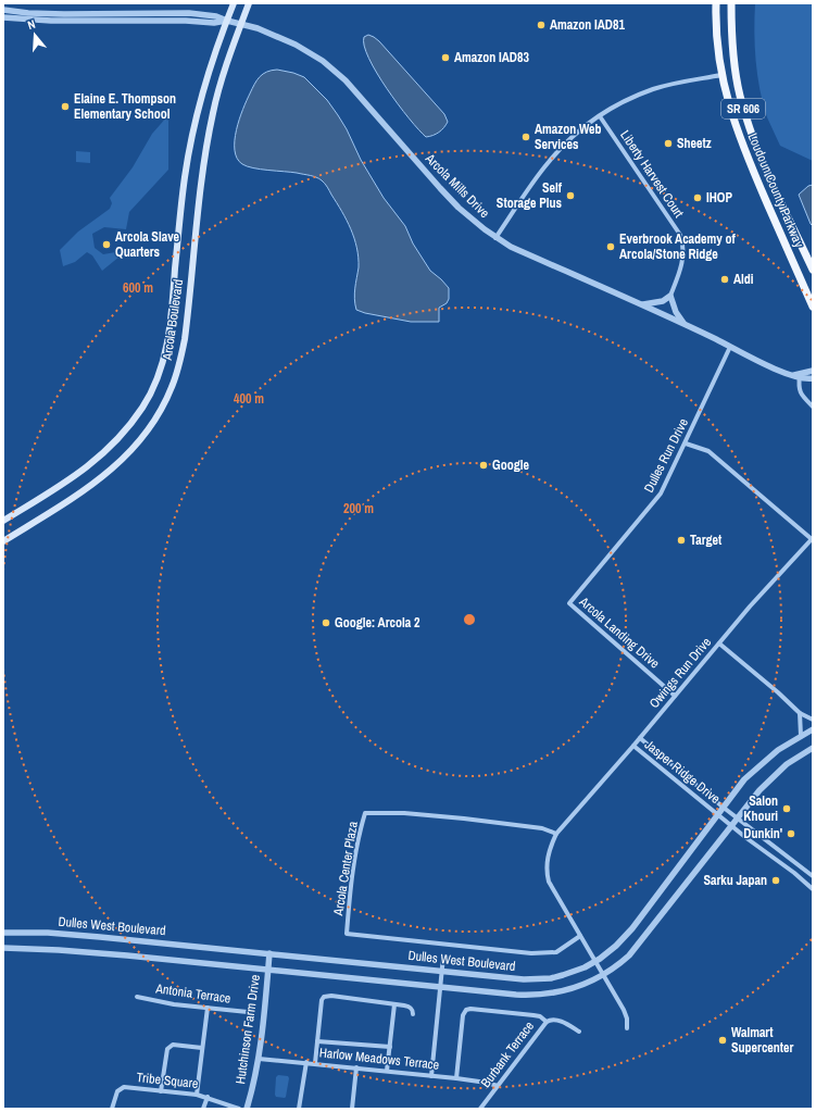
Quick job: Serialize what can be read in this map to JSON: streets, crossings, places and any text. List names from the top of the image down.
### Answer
{
  "streets": {
    "main road": ["SR 606", "Loudoun County Parkway", "Arcola Boulevard"],
    "street": [
      "Liberty Harvest Court",
      "Arcola Mills Drive",
      "Dulles Run Drive",
      "Arcola Landing Drive",
      "Owings Run Drive",
      "Jasper Ridge Drive",
      "Arcola Center Plaza",
      "Dulles West Boulevard",
      "Antonia Terrace",
      "Hutchinson Farm Drive",
      "Burbank Terrace",
      "Harlow Meadows Terrace",
      "Tribe Square"
    ]
  },
  "crossings": [
    ["Arcola Mills Drive", "Arcola Boulevard"],
    ["Arcola Mills Drive", "Dulles Run Drive"],
    ["Dulles Run Drive", "Arcola Landing Drive"],
    ["Dulles Run Drive", "Owings Run Drive"],
    ["Arcola Landing Drive", "Owings Run Drive"],
    ["Owings Run Drive", "Jasper Ridge Drive"],
    ["Owings Run Drive", "Arcola Center Plaza"],
    ["Owings Run Drive", "Dulles West Boulevard"],
    ["Jasper Ridge Drive", "Dulles West Boulevard"],
    ["Dulles West Boulevard", "Hutchinson Farm Drive"],
    ["Hutchinson Farm Drive", "Harlow Meadows Terrace"],
    ["Burbank Terrace", "Harlow Meadows Terrace"]
  ],
  "places": [
    "Amazon IAD81",
    "Amazon IAD83",
    "Elaine E. Thompson Elementary School",
    "Amazon Web Services",
    "Sheetz",
    "Self Storage Plus",
    "IHOP",
    "Arcola Slave Quarters",
    "Everbrook Academy of Arcola/Stone Ridge",
    "Aldi",
    "Google",
    "Target",
    "Google: Arcola 2",
    "Salon Khouri",
    "Dunkin'",
    "Sarku Japan",
    "Walmart Supercenter"
  ],
  "north": "top",
  "rings": ["600 m", "400 m", "200 m"]
}
